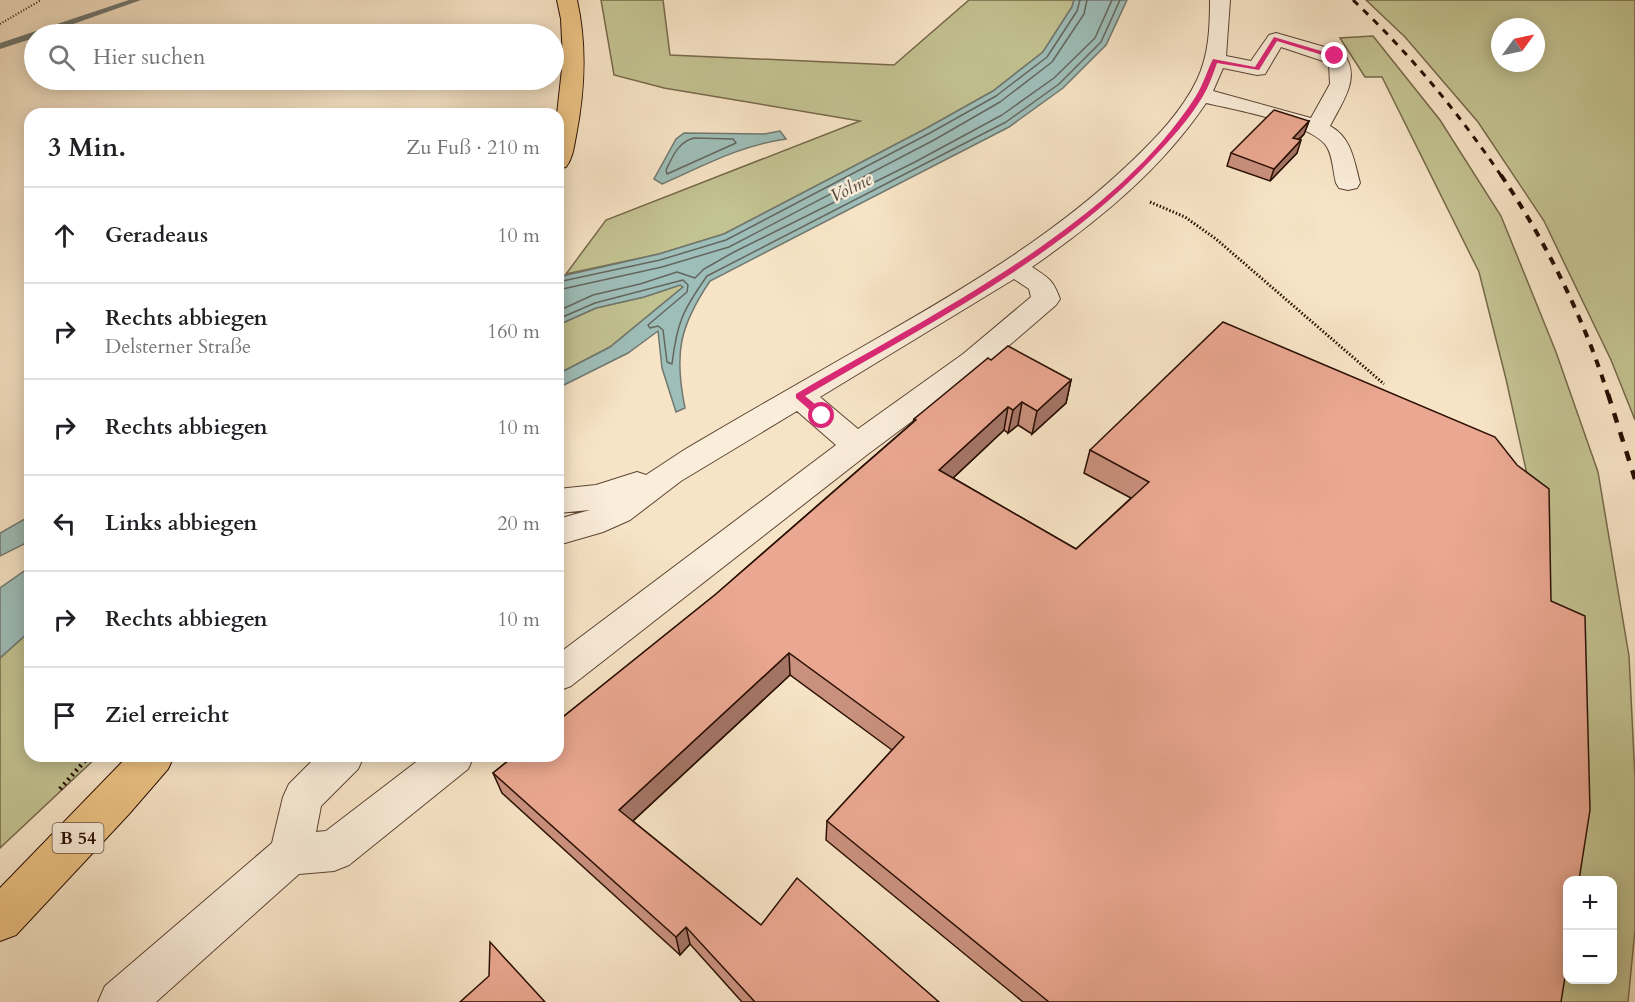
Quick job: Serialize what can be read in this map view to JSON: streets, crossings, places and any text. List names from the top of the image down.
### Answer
{
  "streets": {
    "main road": ["B 54"]
  },
  "water": ["Volme"],
  "north": "top right",
  "page": {
    "search": "Hier suchen",
    "heading": ["3 Min.", "Zu Fuß · 210 m"],
    "list": [
      ["Geradeaus", "10 m"],
      ["Rechts abbiegen", "Delsterner Straße", "160 m"],
      ["Rechts abbiegen", "10 m"],
      ["Links abbiegen", "20 m"],
      ["Rechts abbiegen", "10 m"],
      "Ziel erreicht"
    ],
    "map_buttons": ["+", "−"]
  }
}
